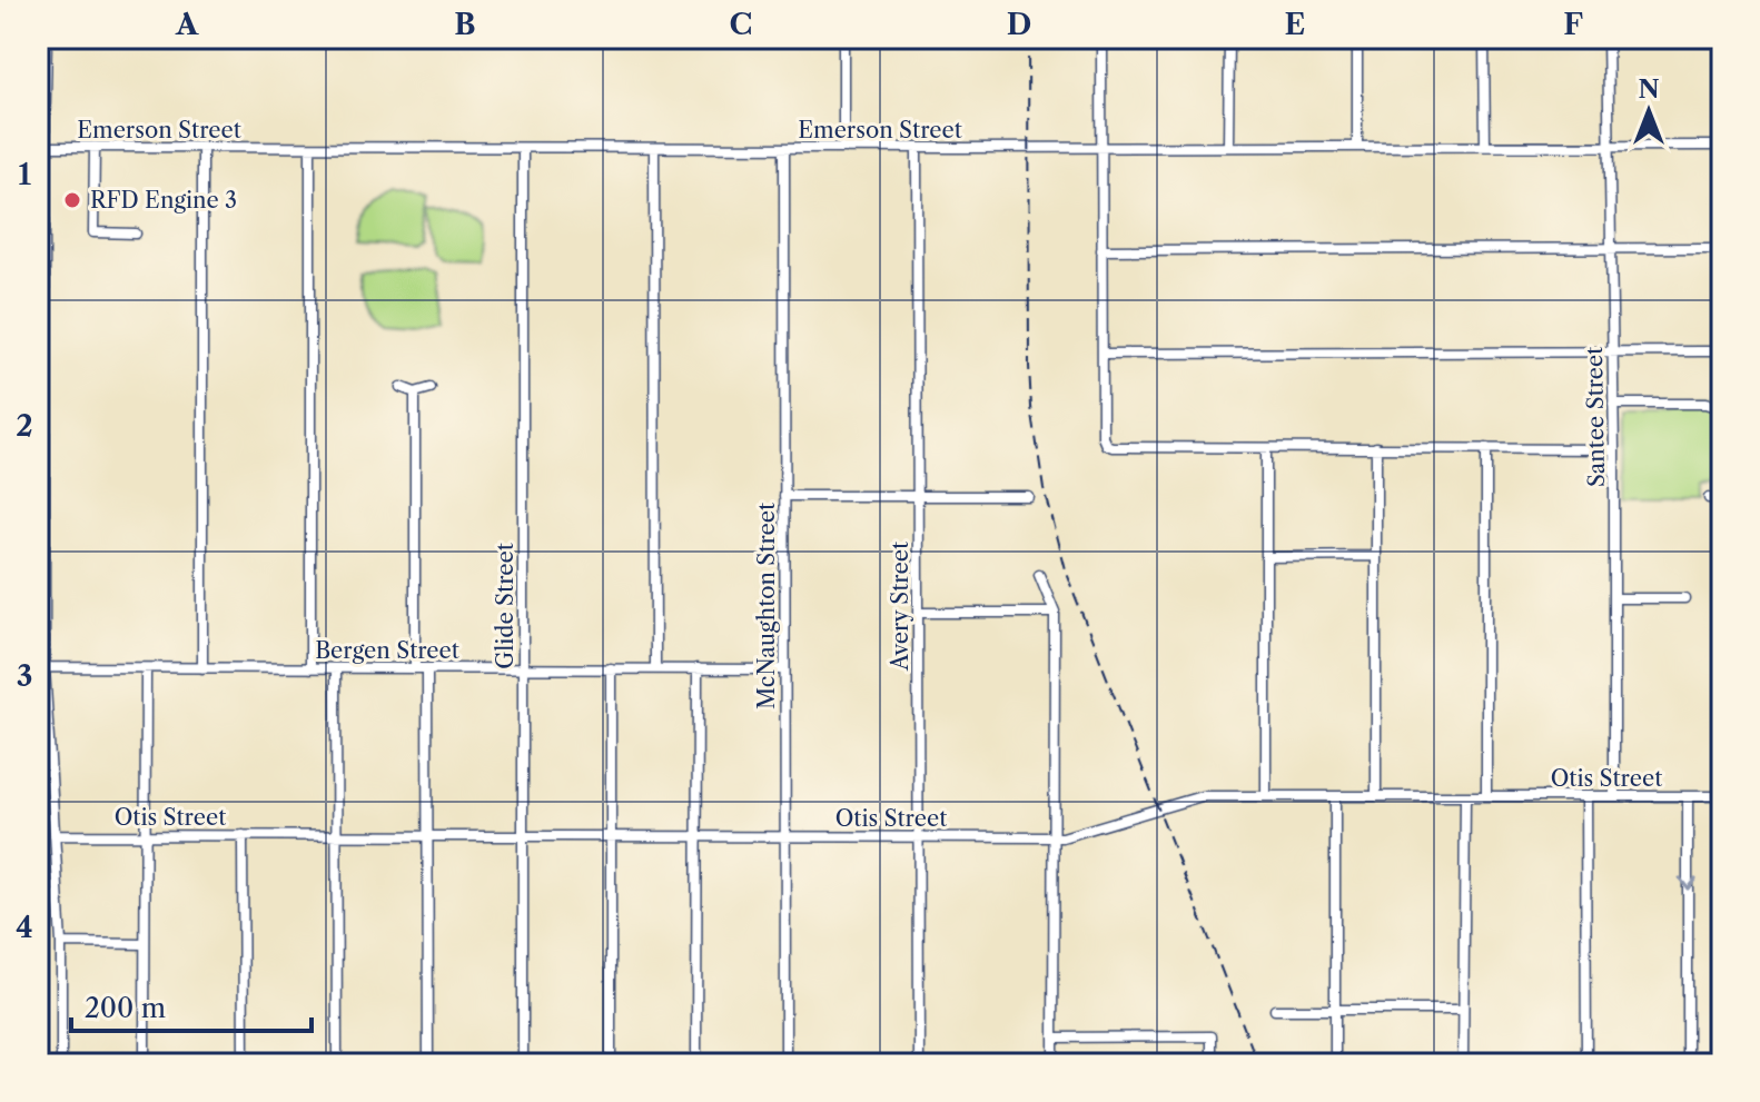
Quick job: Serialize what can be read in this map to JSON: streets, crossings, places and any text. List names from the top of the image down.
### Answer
{
  "streets": {
    "street": [
      "Emerson Street",
      "Santee Street",
      "Glide Street",
      "McNaughton Street",
      "Avery Street",
      "Bergen Street",
      "Otis Street"
    ]
  },
  "crossings": [
    ["Emerson Street", "Santee Street"],
    ["Emerson Street", "Glide Street"],
    ["Emerson Street", "McNaughton Street"],
    ["Emerson Street", "Avery Street"],
    ["Santee Street", "Otis Street"],
    ["Glide Street", "Bergen Street"],
    ["Glide Street", "Otis Street"],
    ["McNaughton Street", "Bergen Street"],
    ["McNaughton Street", "Otis Street"],
    ["Avery Street", "Otis Street"]
  ],
  "places": ["RFD Engine 3"],
  "scale_bar": "200 m",
  "north": "top",
  "grid": {
    "columns": [
      "A",
      "B",
      "C",
      "D",
      "E",
      "F"
    ],
    "rows": [
      "1",
      "2",
      "3",
      "4"
    ]
  }
}
